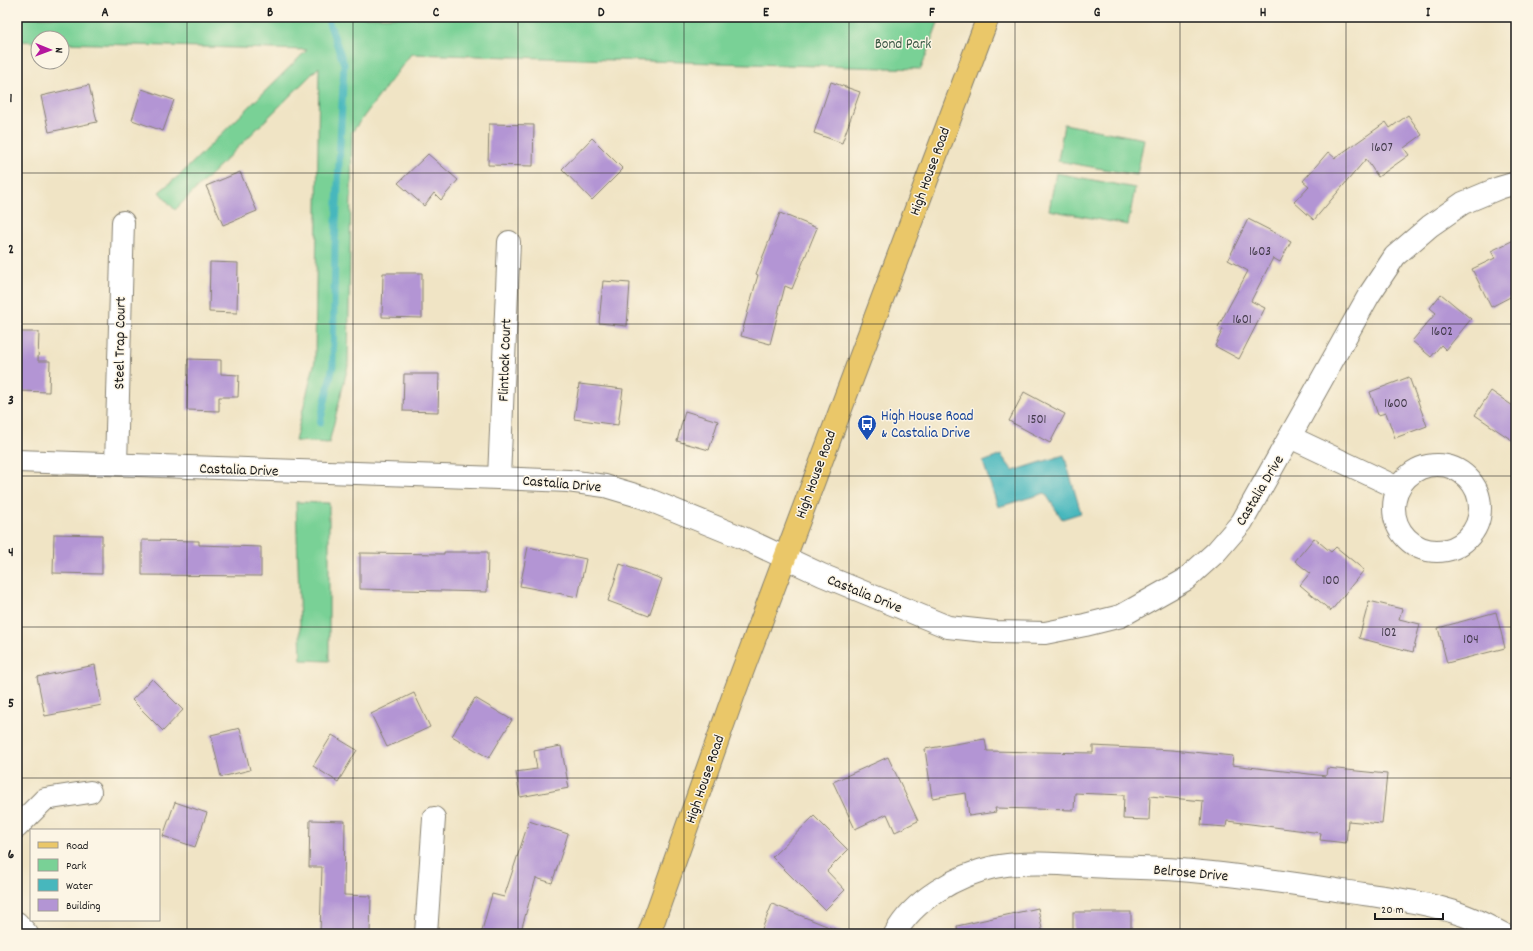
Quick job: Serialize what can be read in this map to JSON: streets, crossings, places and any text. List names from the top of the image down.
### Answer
{
  "streets": {
    "main road": ["High House Road"],
    "street": [
      "Steel Trap Court",
      "Flintlock Court",
      "Castalia Drive",
      "Belrose Drive"
    ]
  },
  "crossings": [
    ["High House Road", "Castalia Drive"],
    ["Steel Trap Court", "Castalia Drive"],
    ["Flintlock Court", "Castalia Drive"]
  ],
  "parks": ["Bond Park"],
  "places": {
    "bus stop": ["High House Road & Castalia Drive"]
  },
  "house_numbers": [
    "1607",
    "1603",
    "1601",
    "1602",
    "1600",
    "1501",
    "100",
    "102",
    "104"
  ],
  "legend": [
    "Road",
    "Park",
    "Water",
    "Building"
  ],
  "scale_bar": "20 m",
  "north": "right",
  "grid": {
    "columns": [
      "A",
      "B",
      "C",
      "D",
      "E",
      "F",
      "G",
      "H",
      "I"
    ],
    "rows": [
      "1",
      "2",
      "3",
      "4",
      "5",
      "6"
    ]
  }
}
